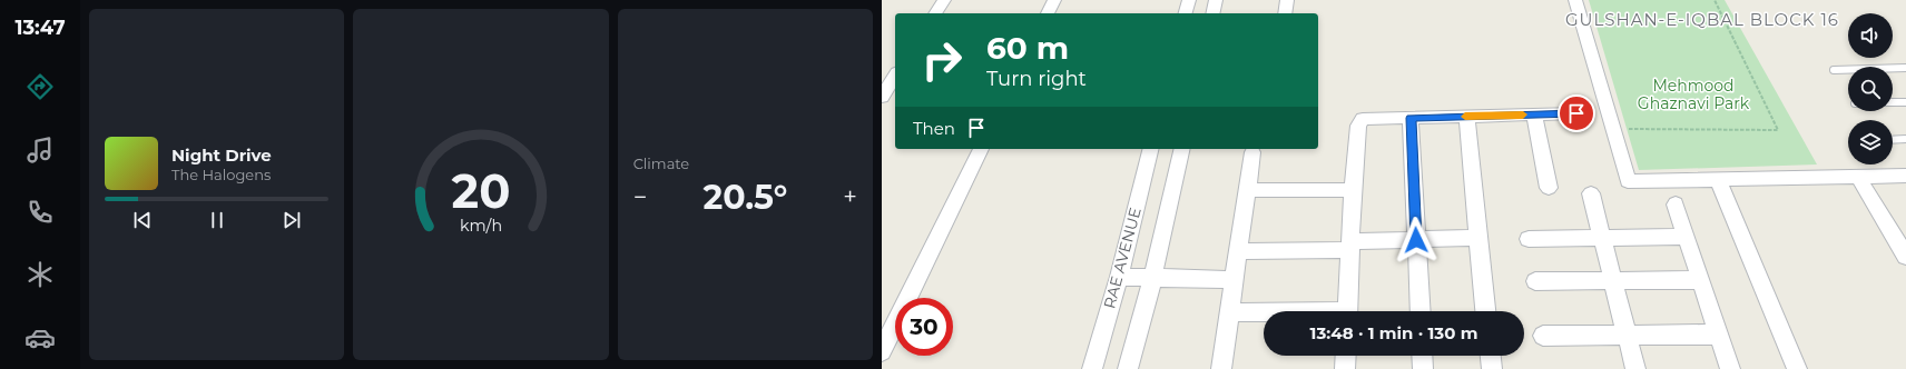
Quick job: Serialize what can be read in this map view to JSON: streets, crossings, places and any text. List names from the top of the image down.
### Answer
{
  "streets": {
    "street": ["RAE AVENUE"]
  },
  "districts": ["GULSHAN-E-IQBAL BLOCK 16"],
  "parks": ["Mehmood Ghaznavi Park"],
  "page": {
    "tabs": "13:47",
    "tile": "Climate",
    "turn": ["60 m", "Turn right"],
    "then": "Then",
    "song": ["Night Drive", "The Halogens"],
    "heat": ["−", "20.5°", "+"],
    "limit": "30",
    "trip": "13:48 · 1 min · 130 m",
    "gauge": ["20", "km/h"]
  }
}
